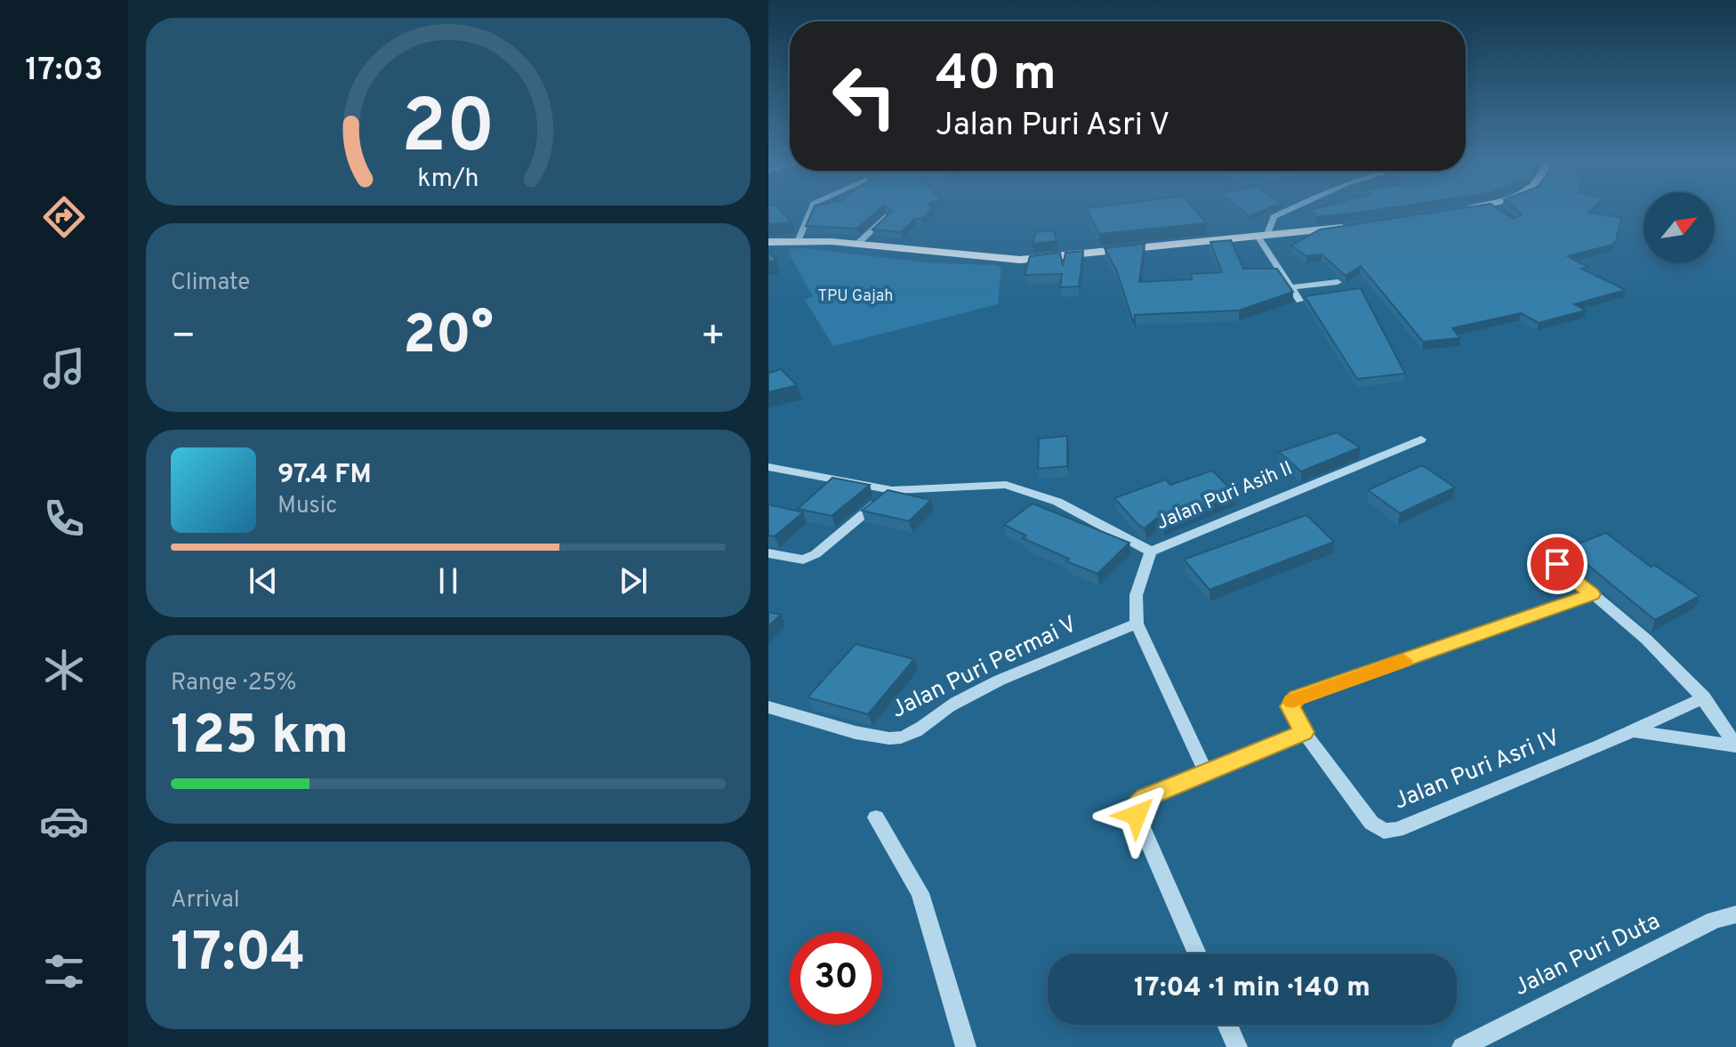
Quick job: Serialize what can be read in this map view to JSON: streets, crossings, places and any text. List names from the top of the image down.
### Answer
{
  "streets": {
    "street": [
      "Jalan Puri Asih II",
      "Jalan Puri Permai V",
      "Jalan Puri Asri IV",
      "Jalan Puri Duta"
    ]
  },
  "crossings": [
    ["Jalan Puri Asih II", "Jalan Puri Permai V"]
  ],
  "parks": ["TPU Gajah"],
  "north": "top right",
  "page": {
    "tabs": "17:03",
    "turn": ["40 m", "Jalan Puri Asri V"],
    "tile": [
      "Climate",
      ["Range · 25%", "125 km"],
      ["Arrival", "17:04"]
    ],
    "heat": ["−", "20°", "+"],
    "song": ["97.4 FM", "Music"],
    "limit": "30",
    "trip": "17:04 · 1 min · 140 m",
    "gauge": ["20", "km/h"]
  }
}
